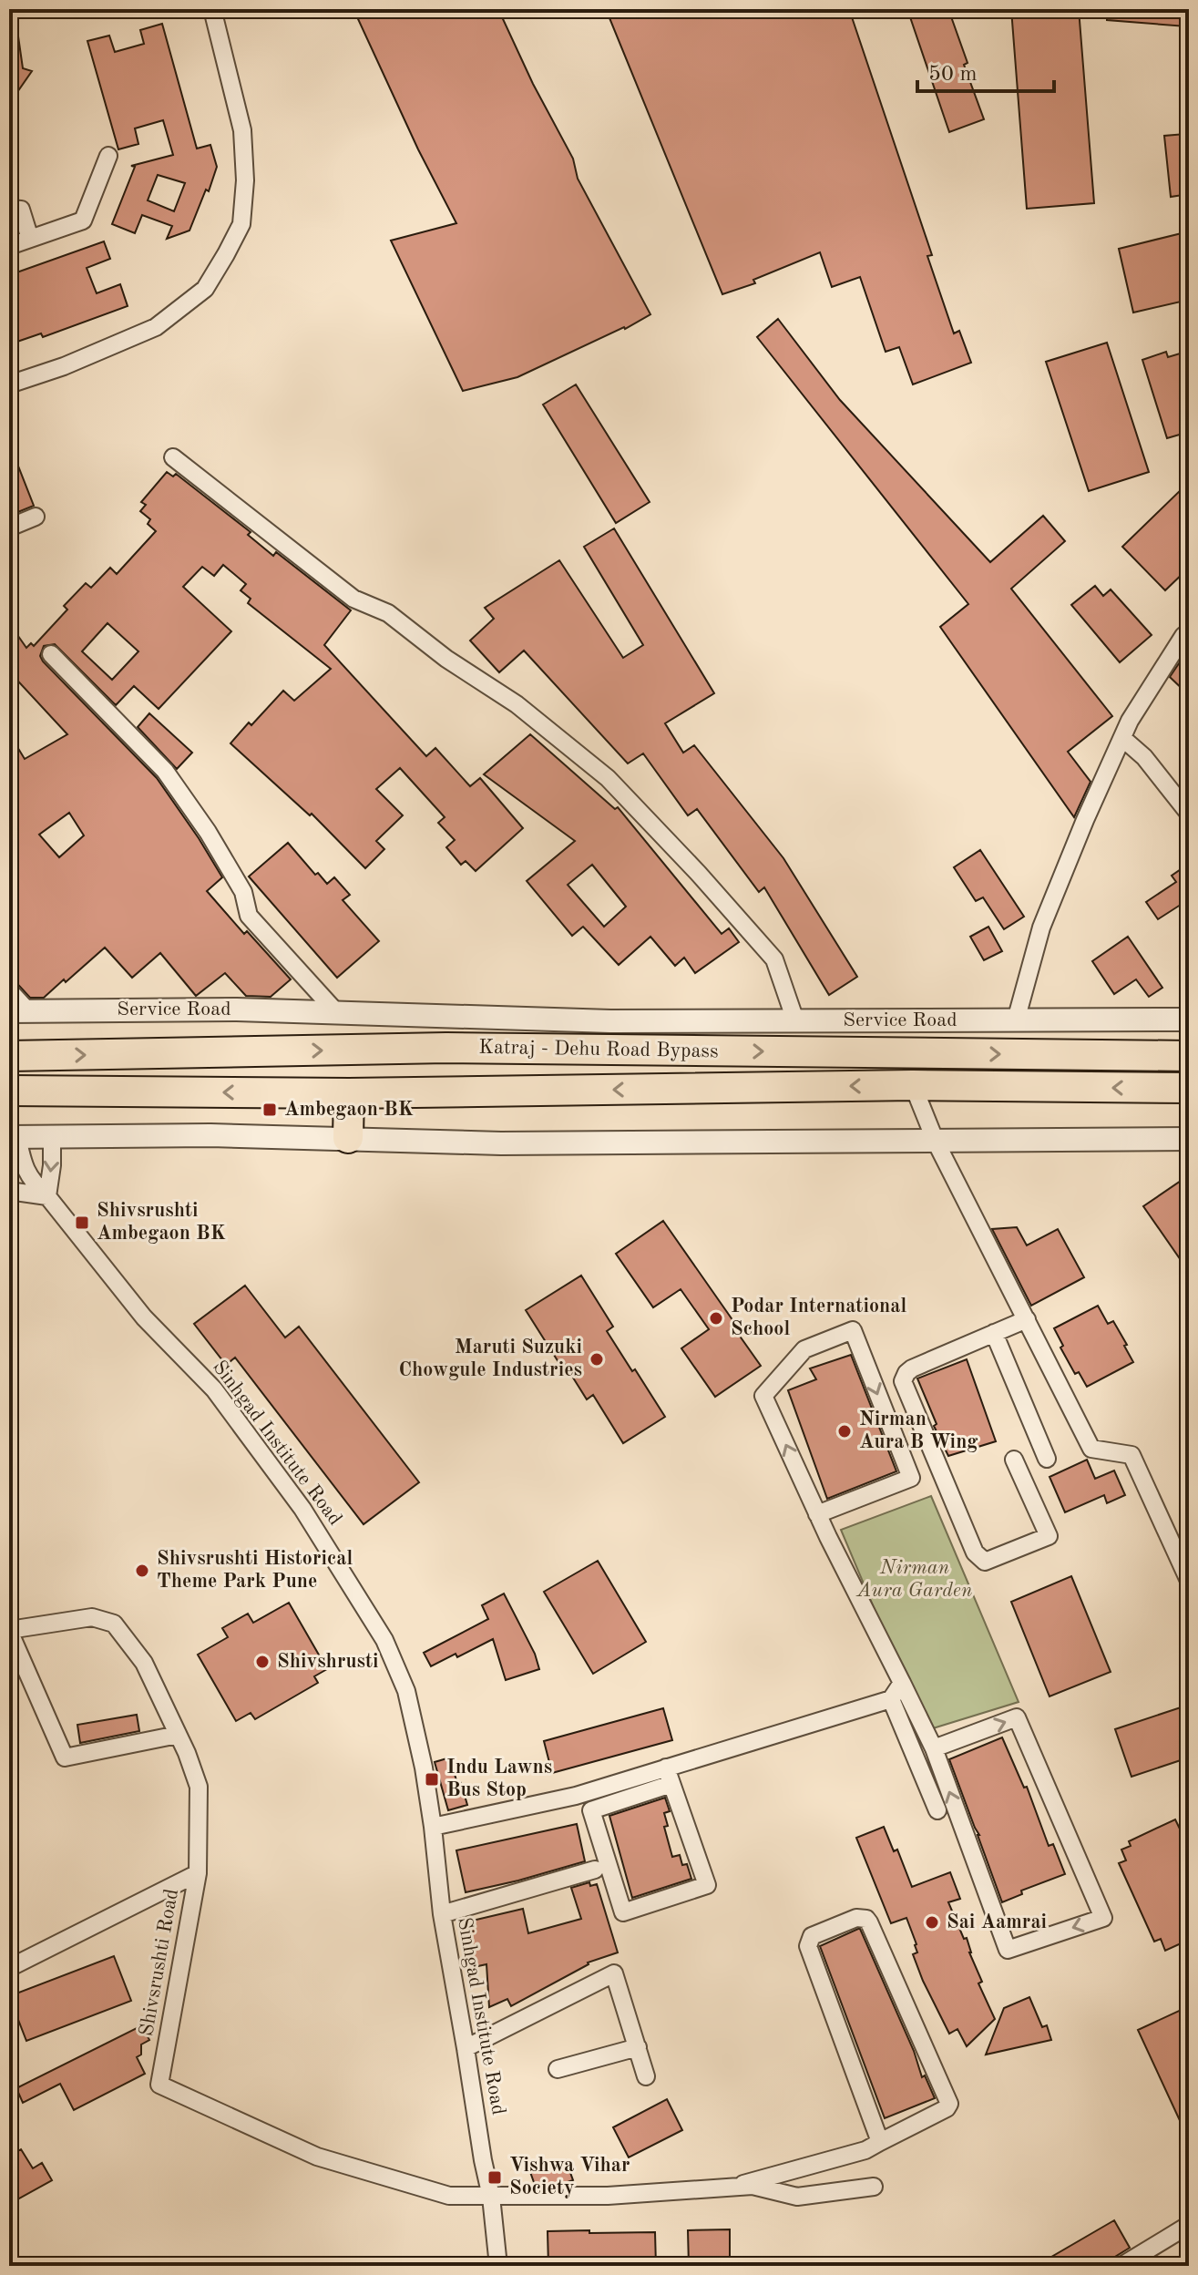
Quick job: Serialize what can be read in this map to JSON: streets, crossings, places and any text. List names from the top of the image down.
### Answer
{
  "streets": {
    "highway": ["Katraj - Dehu Road Bypass"],
    "street": ["Service Road", "Sinhgad Institute Road", "Shivsrushti Road"]
  },
  "crossings": [
    ["Sinhgad Institute Road", "Shivsrushti Road"]
  ],
  "parks": ["Nirman Aura Garden"],
  "places": {
    "transit": [
      "Ambegaon BK",
      "Shivsrushti Ambegaon BK",
      "Indu Lawns Bus Stop",
      "Vishwa Vihar Society"
    ],
    "other": [
      "Podar International School",
      "Maruti Suzuki Chowgule Industries",
      "Nirman Aura B Wing",
      "Shivsrushti Historical Theme Park Pune",
      "Shivshrusti",
      "Sai Aamrai"
    ]
  },
  "scale_bar": "50 m"
}
